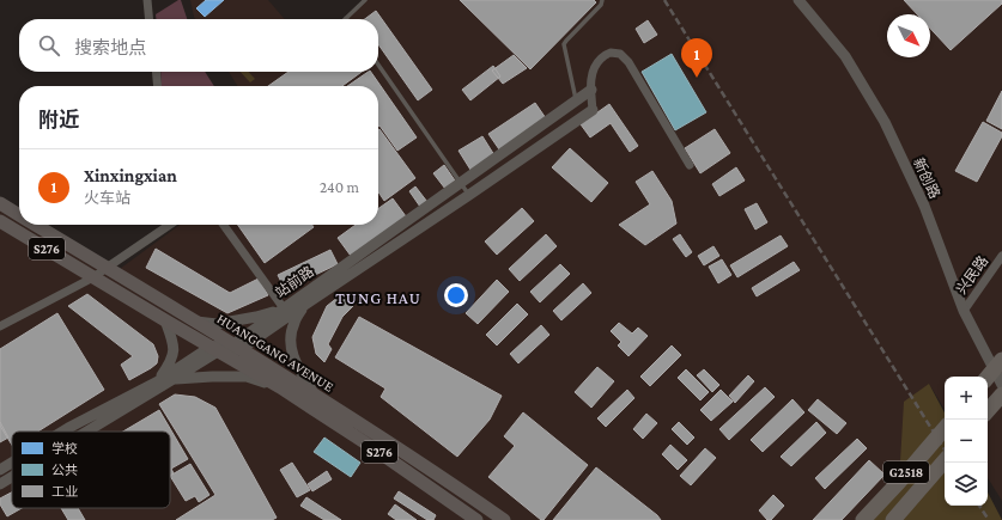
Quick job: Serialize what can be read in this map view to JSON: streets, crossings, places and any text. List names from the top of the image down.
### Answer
{
  "streets": {
    "highway": ["G2518"],
    "main road": ["S276", "HUANGGANG AVENUE"],
    "street": ["新创路", "兴民路", "站前路"]
  },
  "crossings": [
    ["新创路", "兴民路"],
    ["站前路", "HUANGGANG AVENUE"]
  ],
  "districts": ["TUNG HAU"],
  "legend": ["学校", "公共", "工业"],
  "north": "bottom right",
  "page": {
    "search": "搜索地点",
    "pins": "1",
    "heading": "附近",
    "list": [
      {
        "mark": "1",
        "name": "Xinxingxian",
        "note": "火车站",
        "value": "240 m"
      }
    ],
    "map_buttons": ["+", "−"]
  }
}
